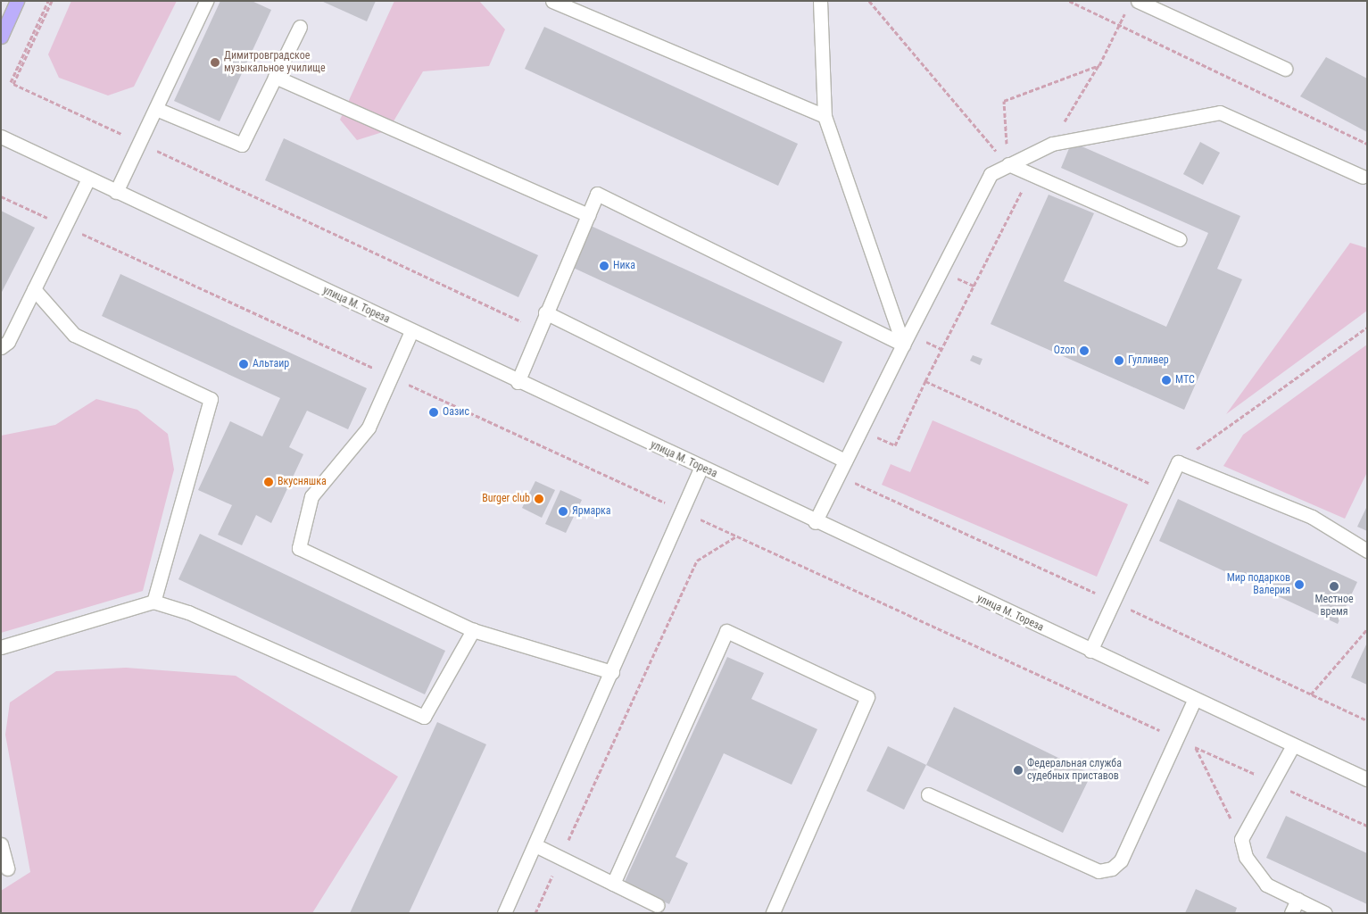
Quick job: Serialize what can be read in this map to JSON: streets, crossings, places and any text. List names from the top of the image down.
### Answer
{
  "streets": {
    "street": ["улица М. Тореза"]
  },
  "places": [
    "Димитровградское музыкальное училище",
    "Ника",
    "Ozon",
    "Гулливер",
    "Альтаир",
    "МТС",
    "Оазис",
    "Вкусняшка",
    "Burger club",
    "Ярмарка",
    "Мир подарков Валерия",
    "Местное время",
    "Федеральная служба судебных приставов"
  ]
}
